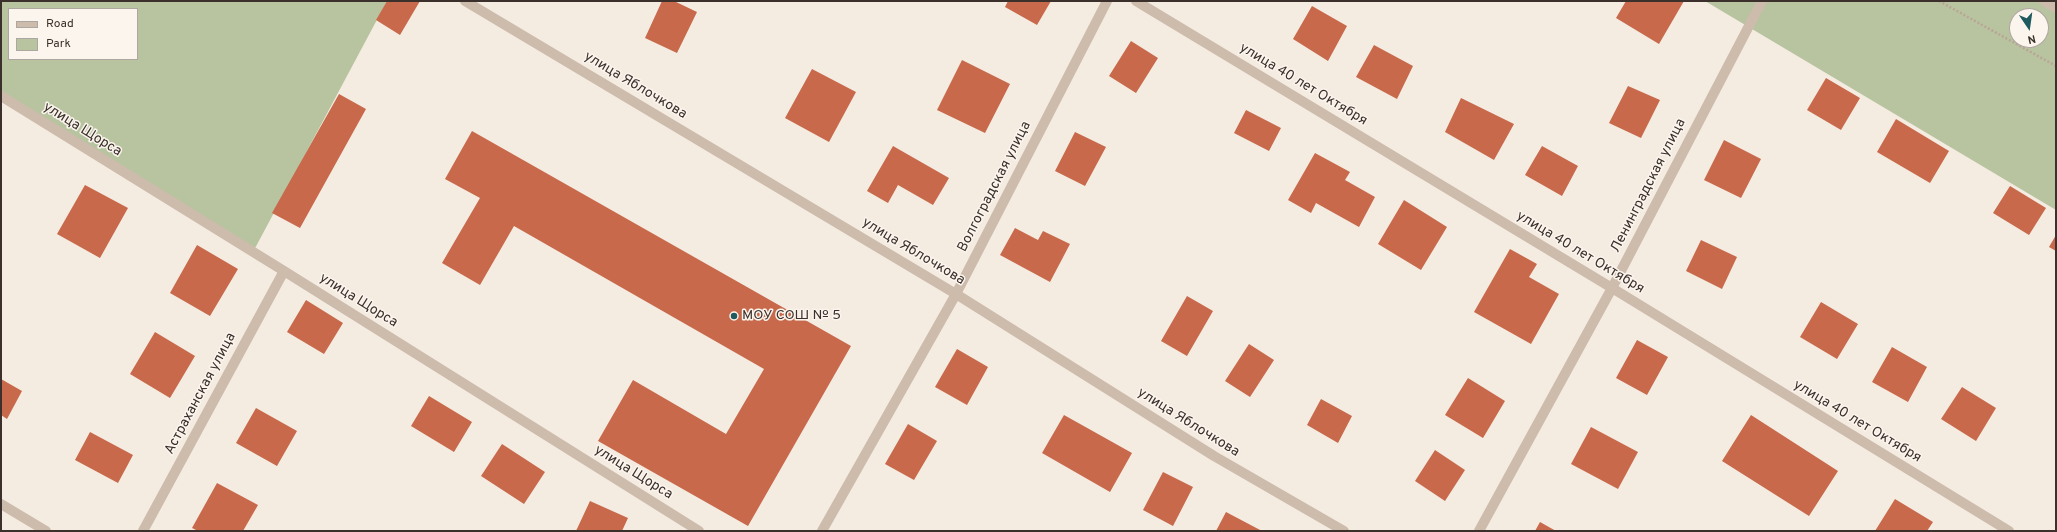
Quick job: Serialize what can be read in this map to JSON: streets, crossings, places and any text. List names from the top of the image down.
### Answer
{
  "streets": {
    "street": [
      "улица 40 лет Октября",
      "улица Яблочкова",
      "улица Щорса",
      "Ленинградская улица",
      "Волгоградская улица",
      "Астраханская улица"
    ]
  },
  "crossings": [
    ["улица 40 лет Октября", "Ленинградская улица"],
    ["улица Яблочкова", "Волгоградская улица"],
    ["улица Щорса", "Астраханская улица"]
  ],
  "places": ["МОУ СОШ № 5"],
  "legend": ["Road", "Park"],
  "north": "bottom"
}
